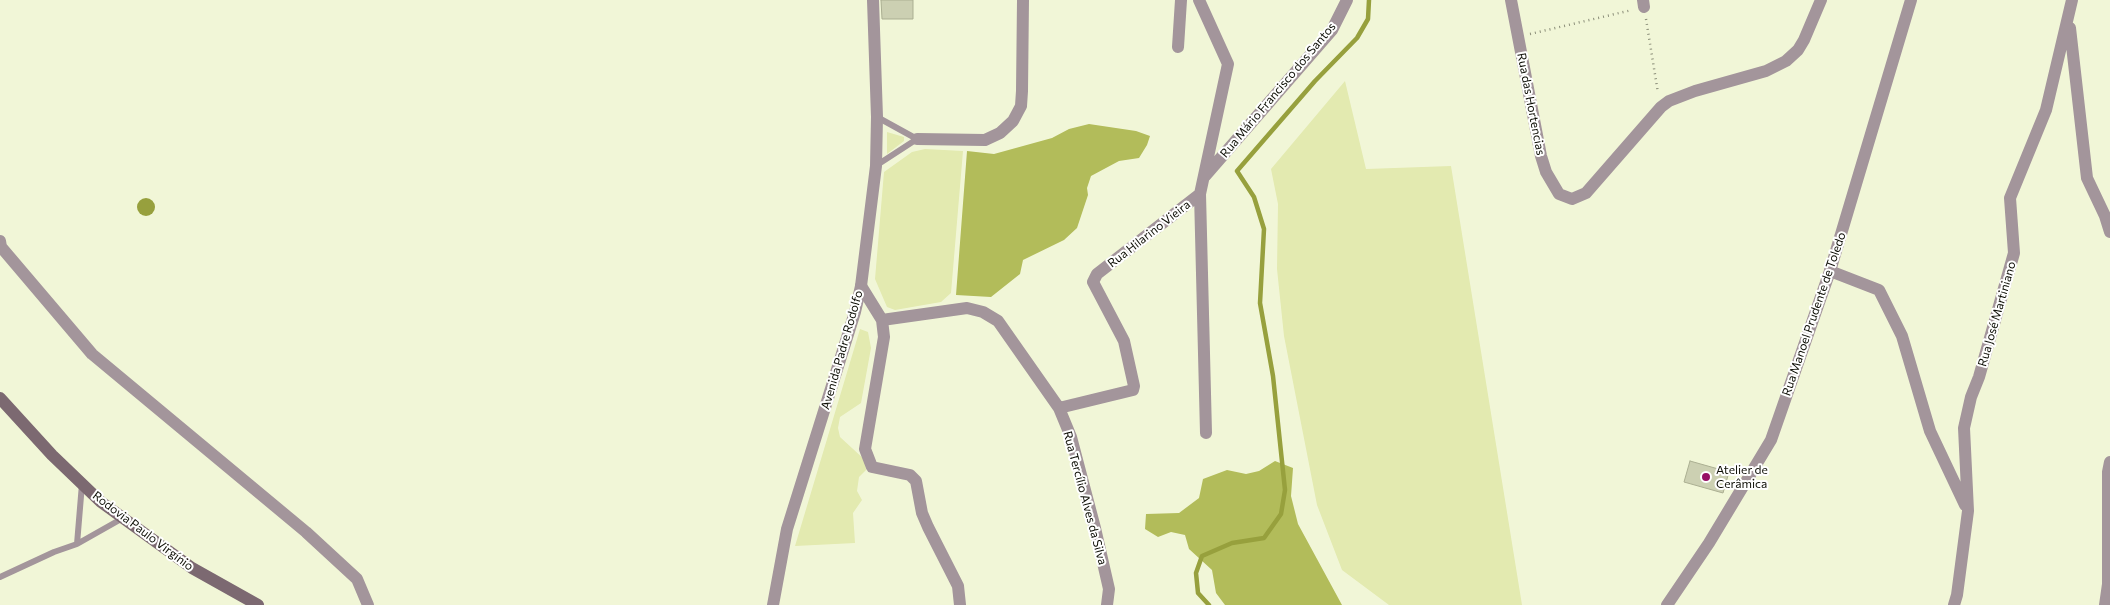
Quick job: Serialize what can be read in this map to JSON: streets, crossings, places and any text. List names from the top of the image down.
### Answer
{
  "streets": {
    "main road": ["Rodovia Paulo Virgínio"],
    "street": [
      "Rua Mário Francisco dos Santos",
      "Rua das Hortencias",
      "Rua Hilarino Vieira",
      "Rua Manoel Prudente de Toledo",
      "Rua José Martiniano",
      "Avenida Padre Rodolfo",
      "Rua Tercílio Alves da Silva"
    ]
  },
  "crossings": [
    ["Rua Mário Francisco dos Santos", "Rua Hilarino Vieira"],
    ["Rua Hilarino Vieira", "Rua Tercílio Alves da Silva"]
  ],
  "places": ["Atelier de Cerâmica"]
}
